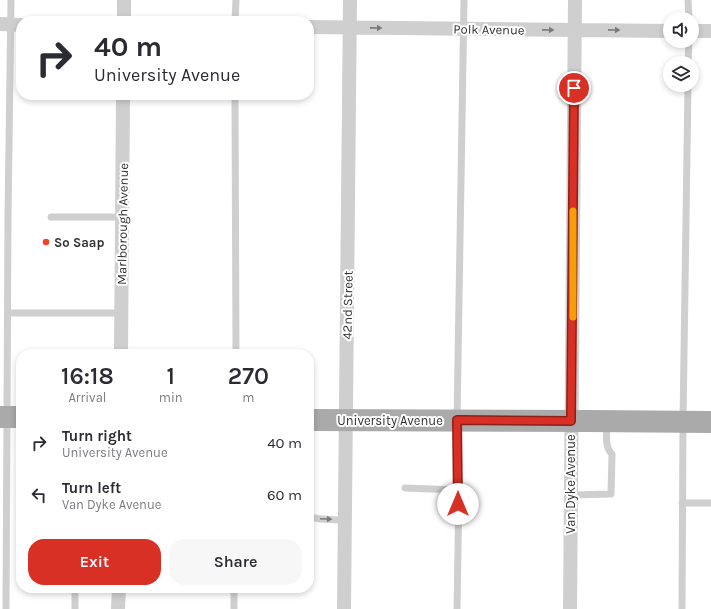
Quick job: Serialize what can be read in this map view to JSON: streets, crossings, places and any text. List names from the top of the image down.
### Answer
{
  "streets": {
    "main road": ["University Avenue"],
    "street": [
      "Polk Avenue",
      "Marlborough Avenue",
      "42nd Street",
      "Van Dyke Avenue"
    ]
  },
  "crossings": [
    ["Polk Avenue", "42nd Street"],
    ["Polk Avenue", "Van Dyke Avenue"],
    ["42nd Street", "University Avenue"],
    ["University Avenue", "Van Dyke Avenue"]
  ],
  "one_way": ["Polk Avenue"],
  "places": ["So Saap"],
  "page": {
    "turn": ["40 m", "University Avenue"],
    "eta": [
      "16:18",
      "Arrival",
      "1",
      "min",
      "270",
      "m"
    ],
    "list": [
      {
        "name": "Turn right",
        "note": "University Avenue",
        "value": "40 m"
      },
      {
        "name": "Turn left",
        "note": "Van Dyke Avenue",
        "value": "60 m"
      }
    ],
    "buttons": ["Exit", "Share"]
  }
}
